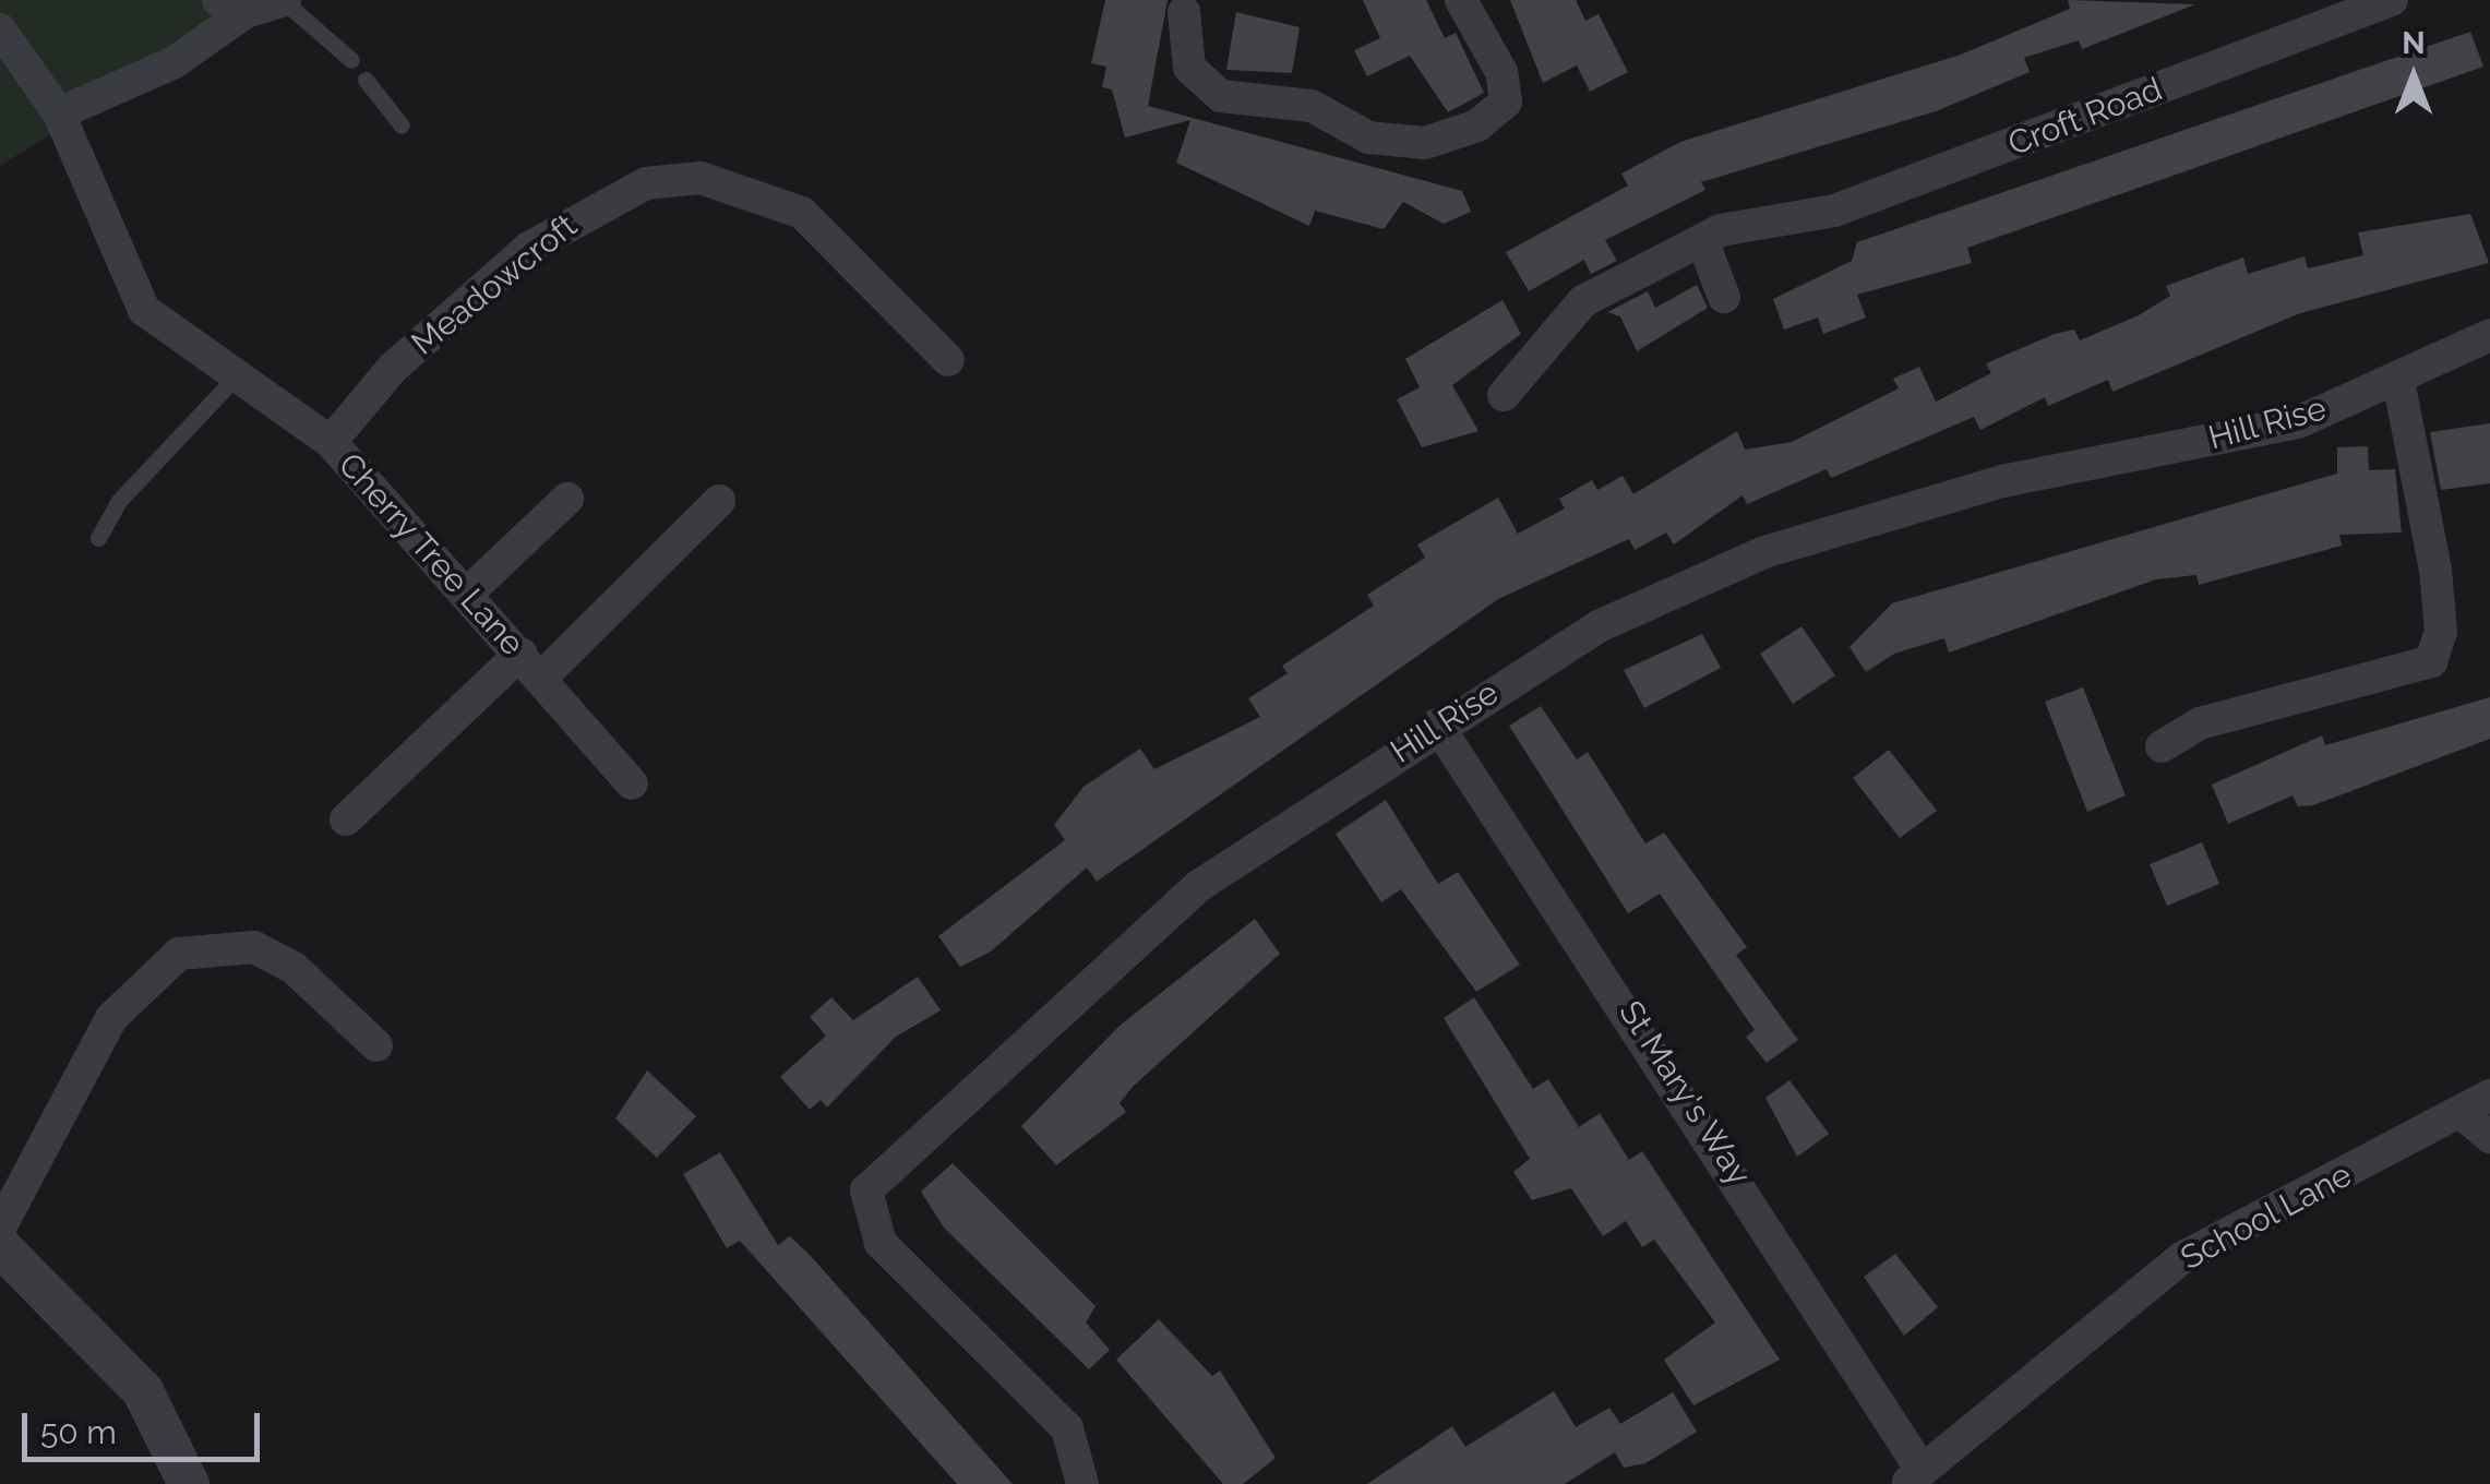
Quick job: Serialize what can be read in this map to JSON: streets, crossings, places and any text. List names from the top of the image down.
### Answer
{
  "streets": {
    "street": [
      "Croft Road",
      "Meadowcroft",
      "Hill Rise",
      "Cherry Tree Lane",
      "St Mary's Way",
      "School Lane"
    ]
  },
  "crossings": [
    ["Meadowcroft", "Cherry Tree Lane"],
    ["Hill Rise", "St Mary's Way"],
    ["St Mary's Way", "School Lane"]
  ],
  "scale_bar": "50 m",
  "north": "top"
}
